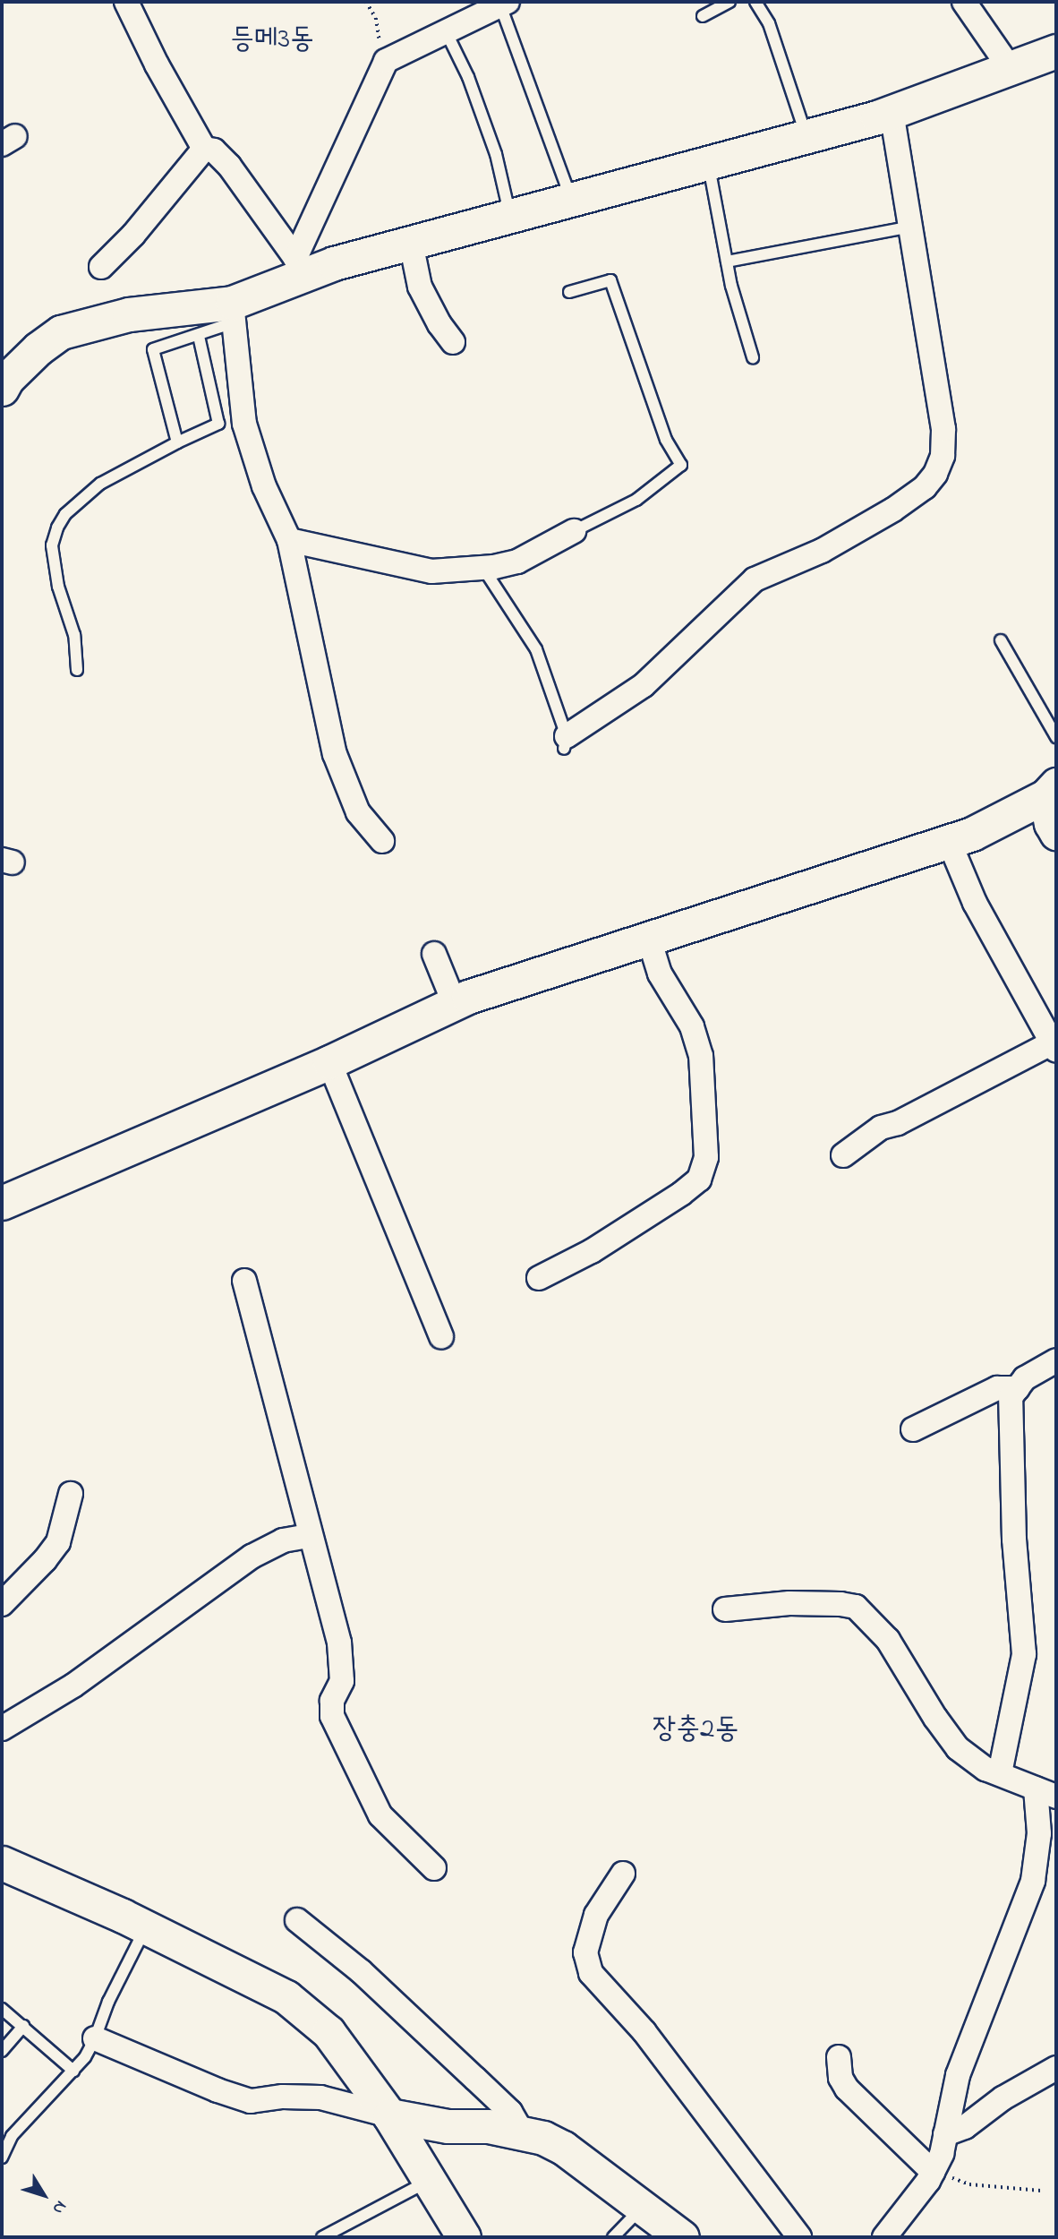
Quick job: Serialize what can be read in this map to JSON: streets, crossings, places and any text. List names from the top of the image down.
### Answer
{
  "districts": ["등메3동", "장충2동"],
  "north": "bottom right"
}
